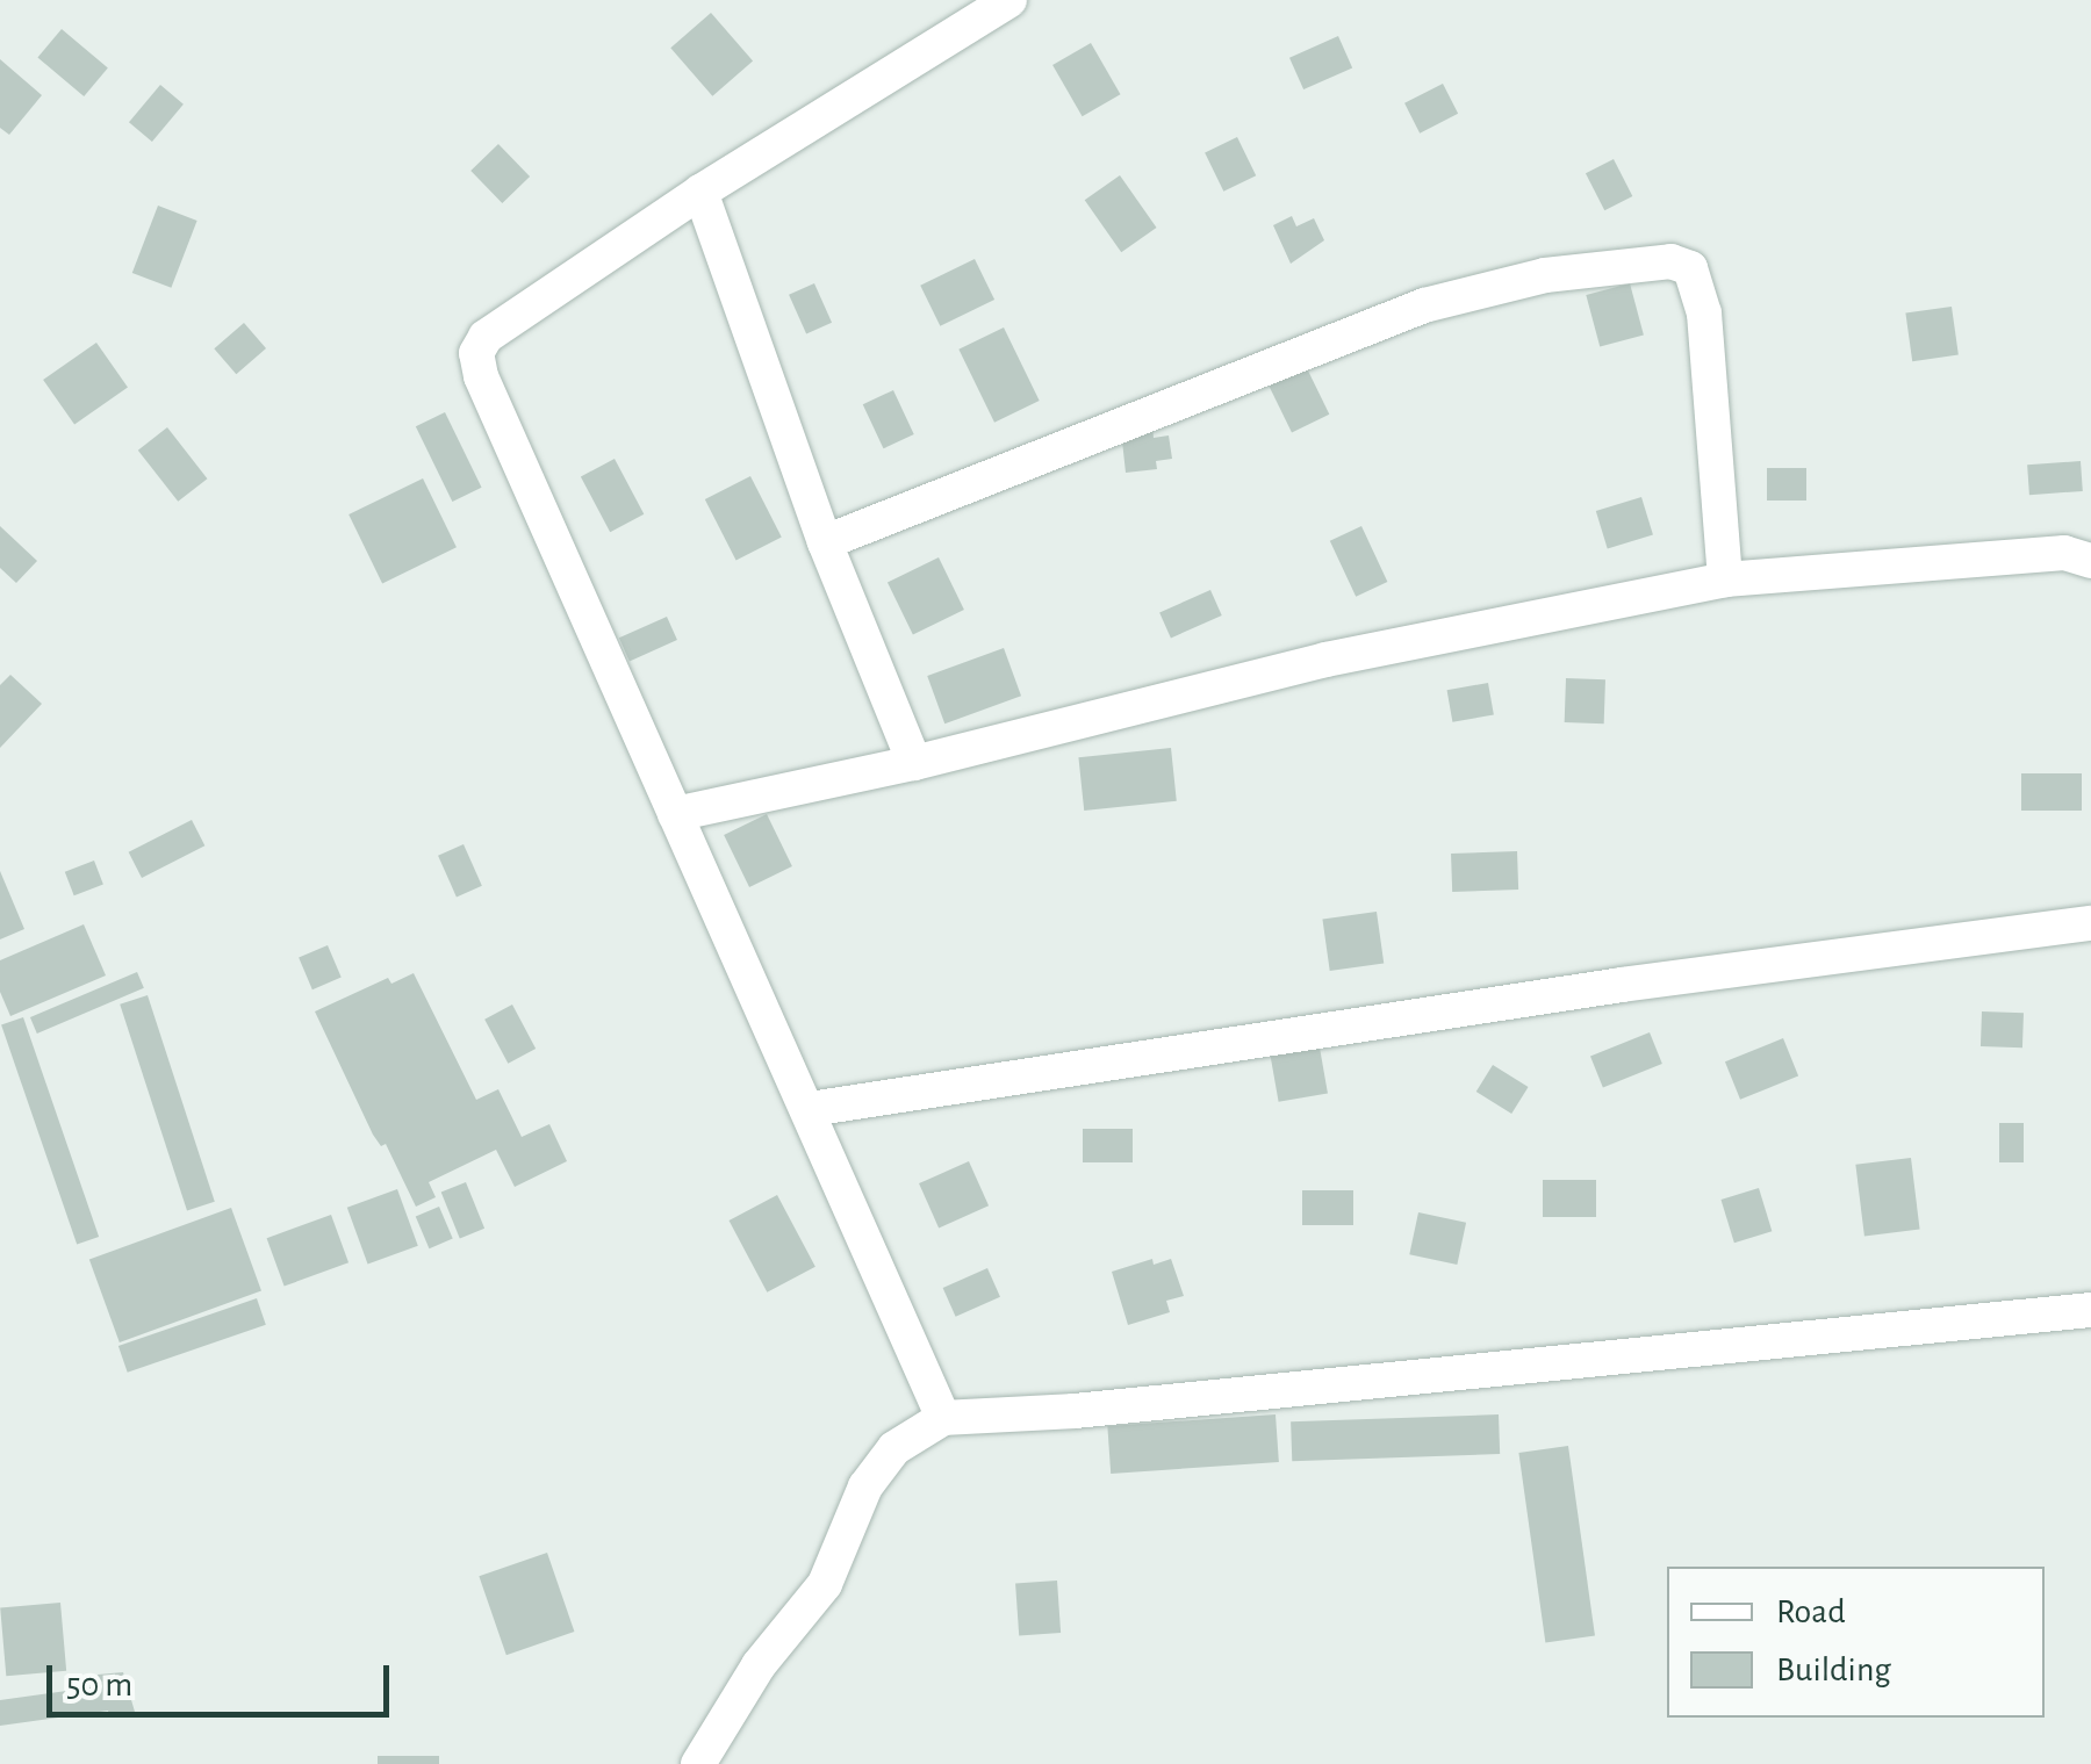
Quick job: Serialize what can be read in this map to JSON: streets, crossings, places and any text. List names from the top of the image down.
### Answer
{
  "legend": ["Road", "Building"],
  "scale_bar": "50 m"
}
